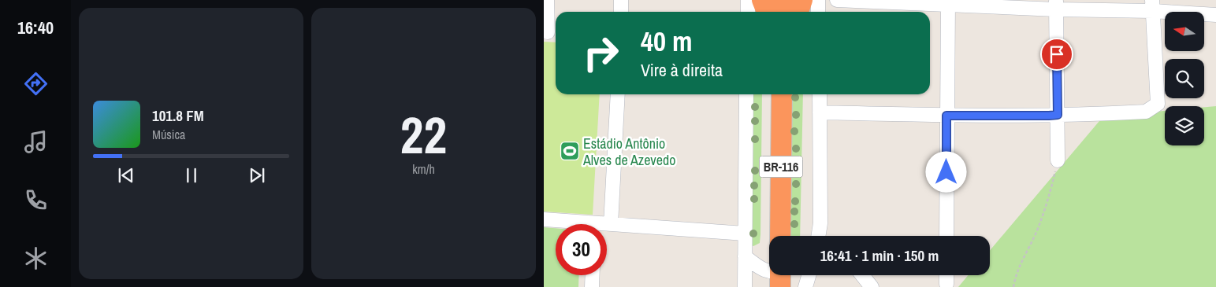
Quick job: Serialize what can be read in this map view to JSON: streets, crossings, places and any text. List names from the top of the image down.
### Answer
{
  "streets": {
    "highway": ["BR-116"]
  },
  "places": {
    "sports": ["Estádio Antônio Alves de Azevedo"]
  },
  "north": "left",
  "page": {
    "tabs": "16:40",
    "tile": ["22", "km/h"],
    "turn": ["40 m", "Vire à direita"],
    "song": ["101.8 FM", "Música"],
    "limit": "30",
    "trip": "16:41 · 1 min · 150 m"
  }
}
